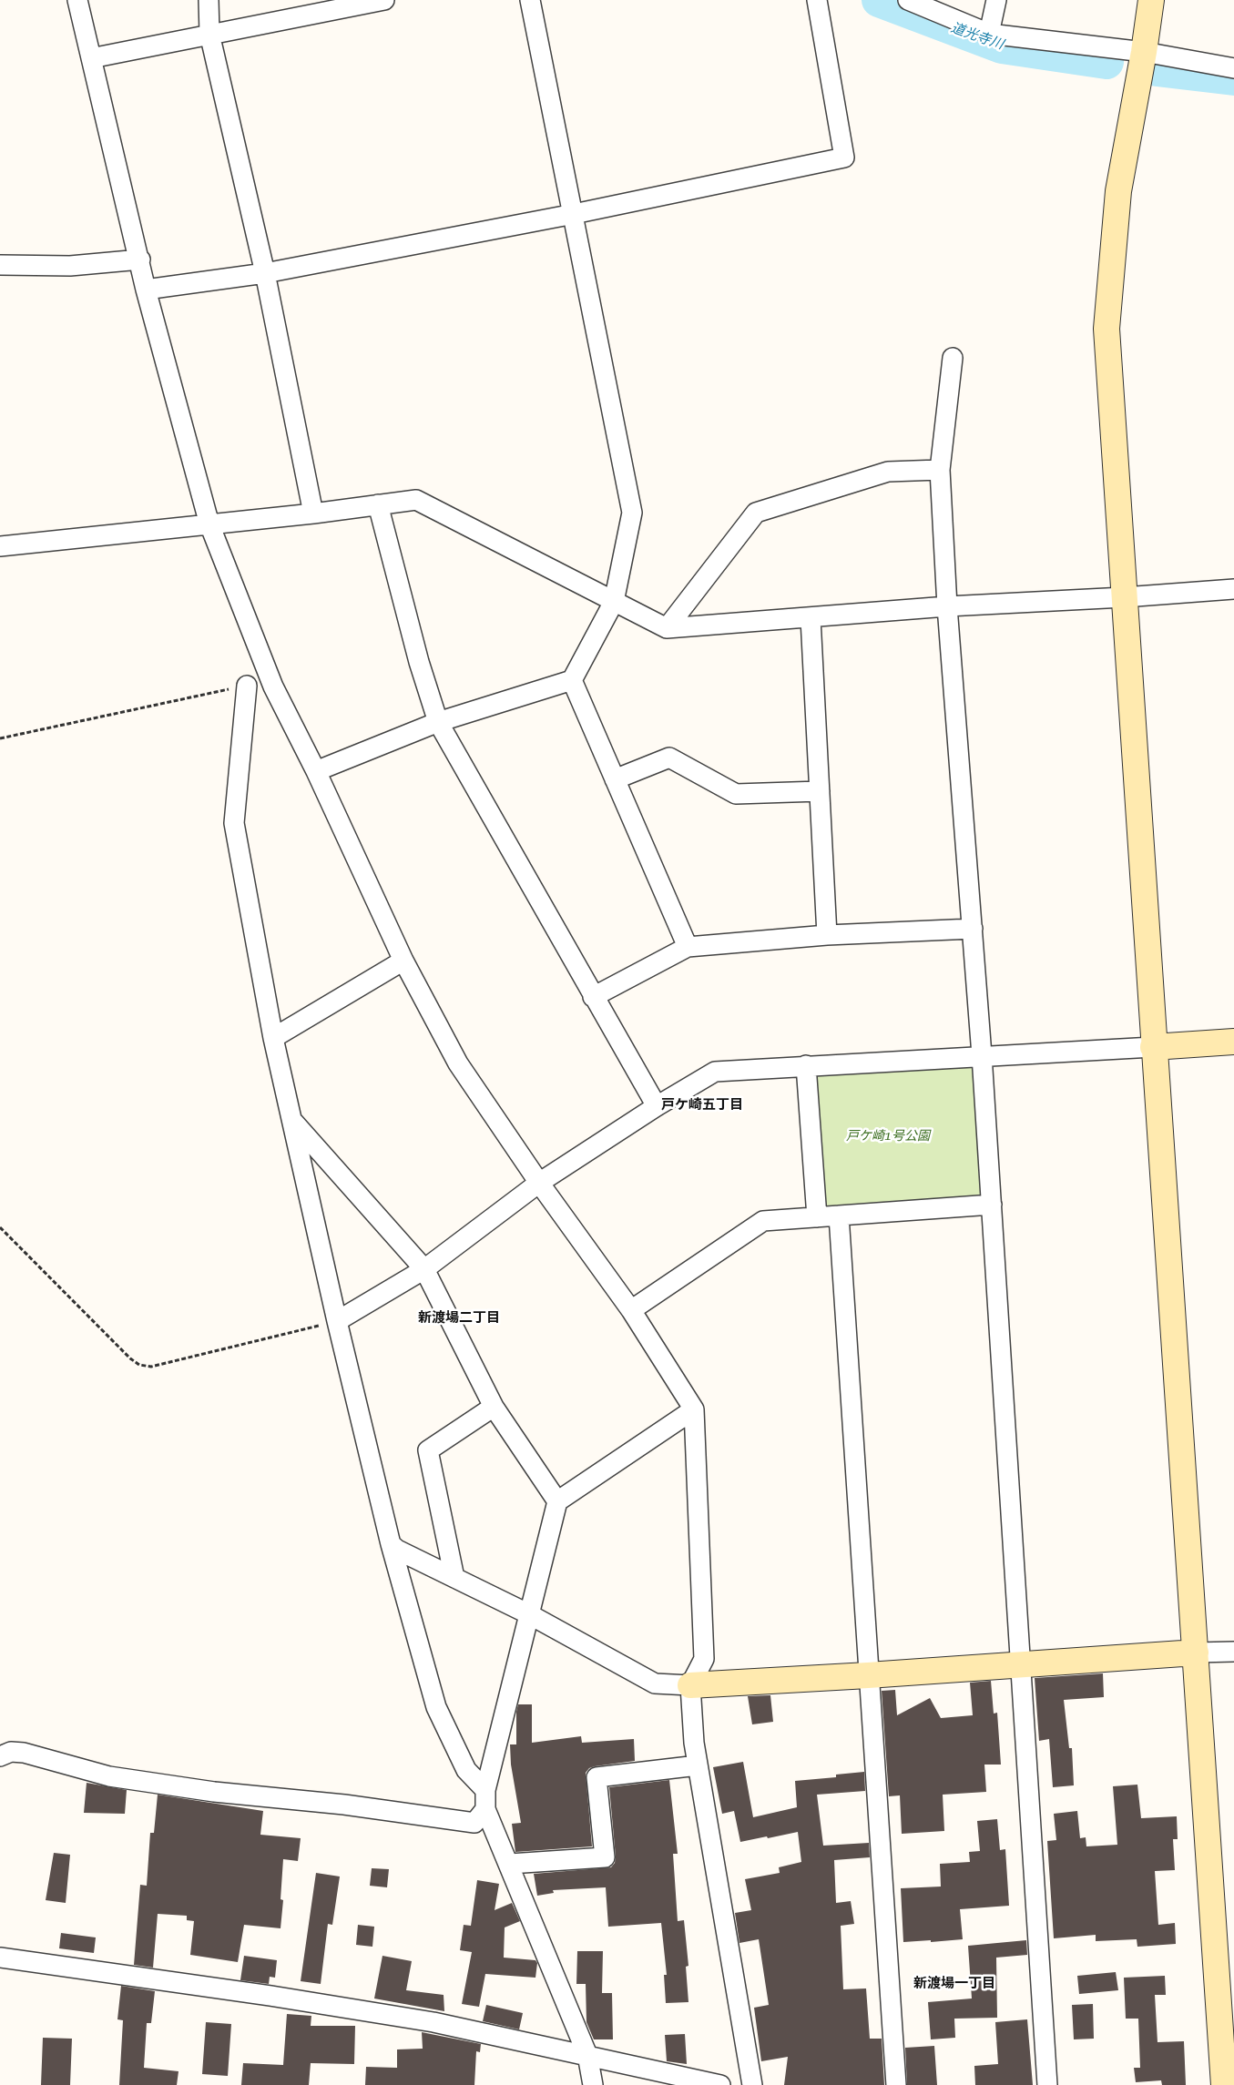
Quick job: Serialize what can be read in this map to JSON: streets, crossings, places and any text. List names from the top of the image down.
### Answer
{
  "districts": ["戸ケ崎五丁目", "新渡場二丁目", "新渡場一丁目"],
  "water": ["道光寺川"],
  "parks": ["戸ケ崎1号公園"]
}
